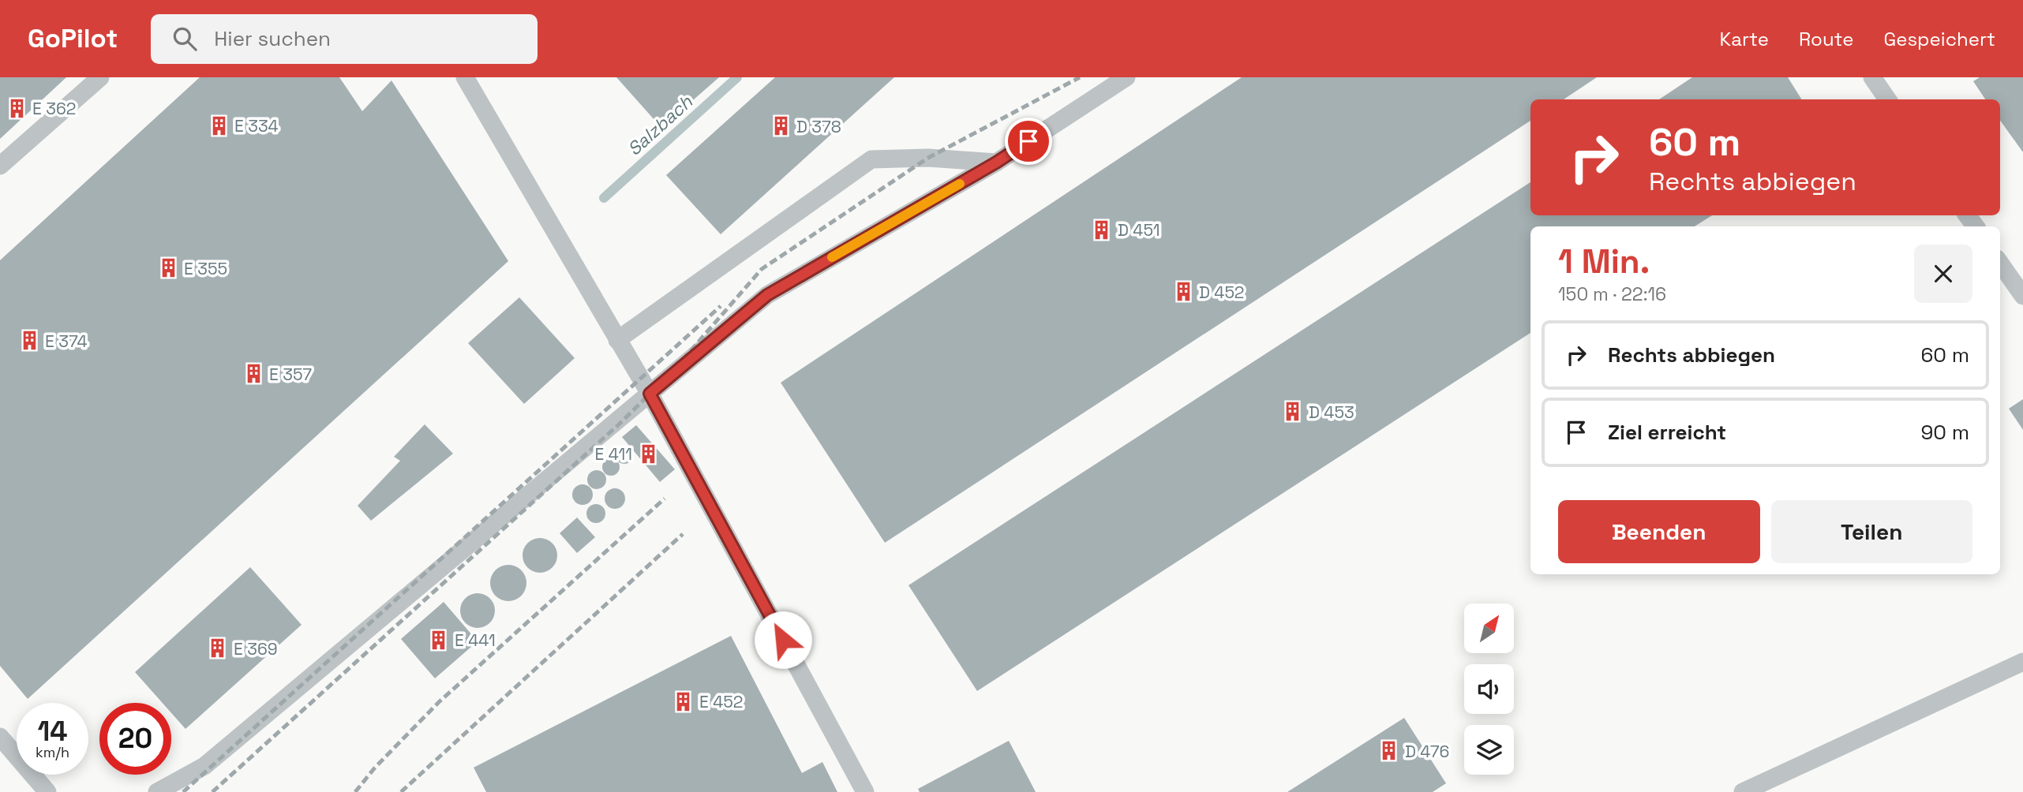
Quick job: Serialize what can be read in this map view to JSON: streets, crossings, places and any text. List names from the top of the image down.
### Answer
{
  "water": ["Salzbach"],
  "places": {
    "building": [
      "E 362",
      "E 334",
      "D 378",
      "D 451",
      "E 355",
      "D 452",
      "E 374",
      "E 357",
      "D 453",
      "E 411",
      "E 441",
      "E 369",
      "E 452",
      "D 476"
    ]
  },
  "north": "top right",
  "page": {
    "header": "GoPilot",
    "search": "Hier suchen",
    "nav": ["Karte", "Route", "Gespeichert"],
    "turn": ["60 m", "Rechts abbiegen"],
    "heading": ["1 Min.", "150 m · 22:16"],
    "list": [
      {
        "name": "Rechts abbiegen",
        "value": "60 m"
      },
      {
        "name": "Ziel erreicht",
        "value": "90 m"
      }
    ],
    "buttons": ["Beenden", "Teilen"],
    "speed": "14 km/h",
    "limit": "20"
  }
}
